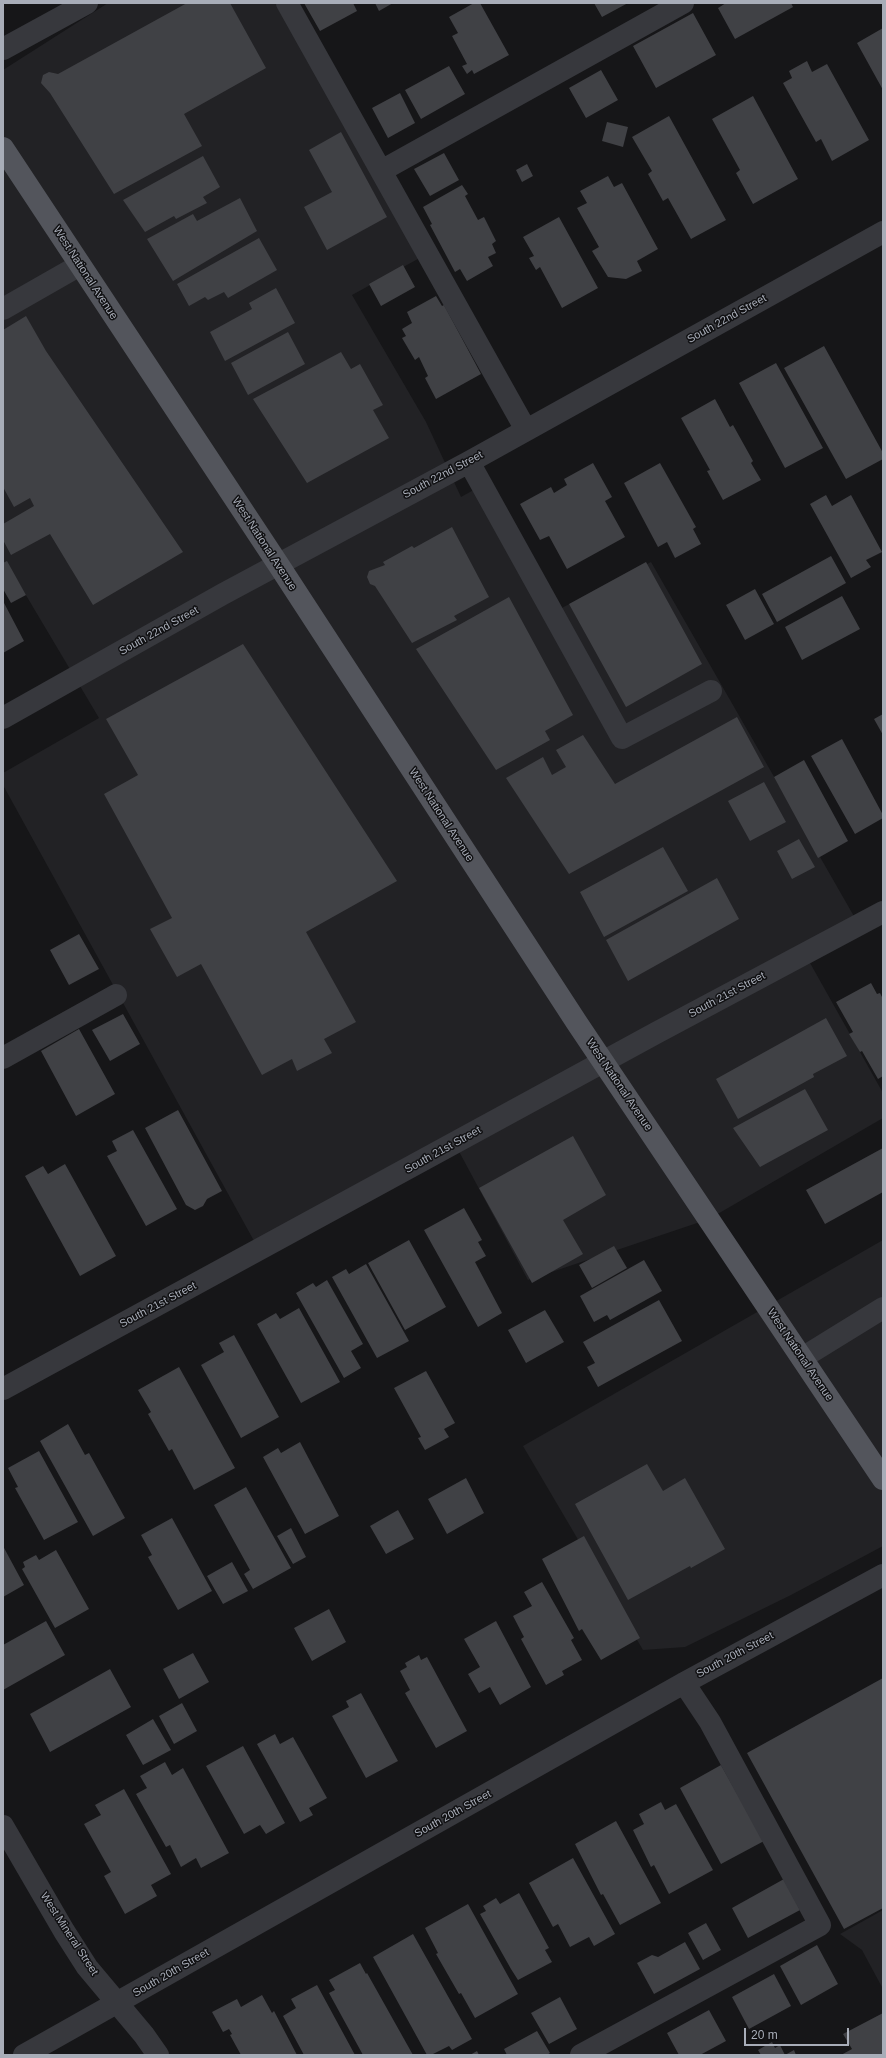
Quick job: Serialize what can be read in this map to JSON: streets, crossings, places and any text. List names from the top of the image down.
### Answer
{
  "streets": {
    "main road": ["West National Avenue"],
    "street": [
      "South 22nd Street",
      "South 21st Street",
      "South 20th Street",
      "West Mineral Street"
    ]
  },
  "crossings": [
    ["West National Avenue", "South 22nd Street"],
    ["West National Avenue", "South 21st Street"],
    ["South 20th Street", "West Mineral Street"]
  ],
  "scale_bar": "20 m"
}
